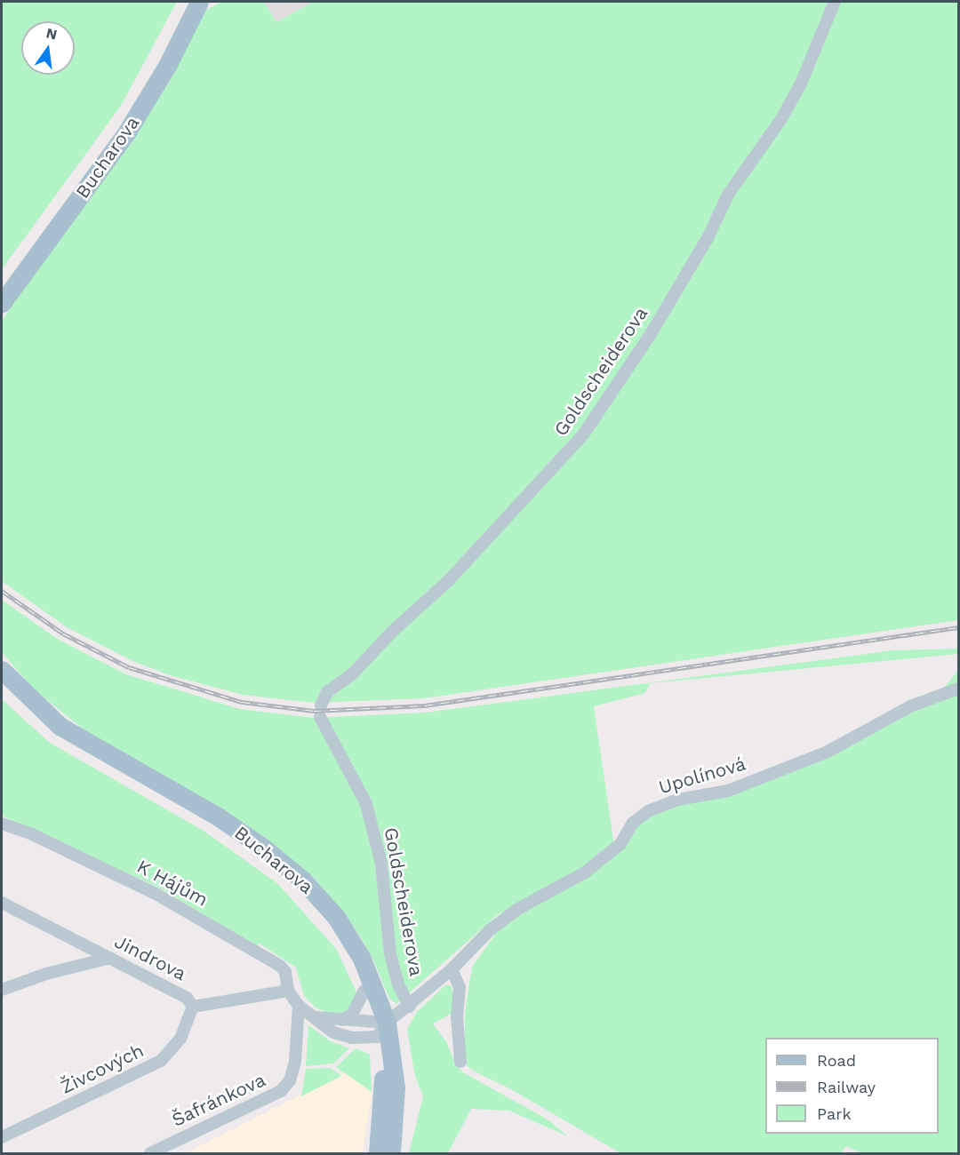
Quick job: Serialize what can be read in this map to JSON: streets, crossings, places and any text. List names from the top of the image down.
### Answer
{
  "streets": {
    "main road": ["Bucharova"],
    "street": [
      "Goldscheiderova",
      "Upolínová",
      "K Hájům",
      "Jindrova",
      "Živcových",
      "Šafránkova"
    ]
  },
  "crossings": [
    ["Bucharova", "Upolínová"],
    ["Bucharova", "K Hájům"],
    ["Goldscheiderova", "Upolínová"],
    ["Upolínová", "K Hájům"],
    ["K Hájům", "Jindrova"],
    ["K Hájům", "Šafránkova"],
    ["Jindrova", "Živcových"]
  ],
  "legend": ["Road", "Railway", "Park"],
  "north": "top"
}
